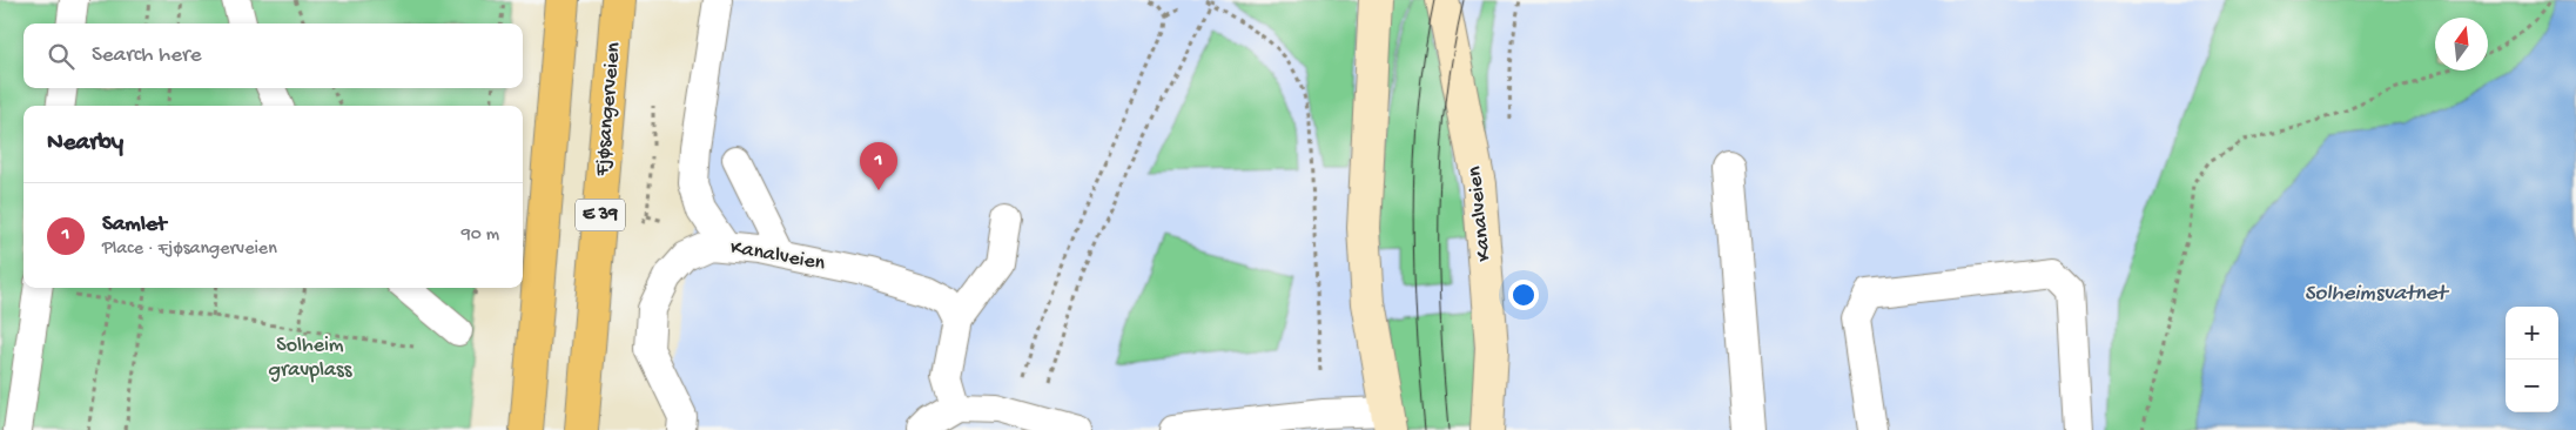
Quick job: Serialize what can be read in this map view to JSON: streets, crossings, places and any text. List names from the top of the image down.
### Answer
{
  "streets": {
    "highway": ["Fjøsangerveien", "E 39"],
    "main road": ["Kanalveien"]
  },
  "water": ["Solheimsvatnet"],
  "parks": ["Solheim gravplass"],
  "north": "top",
  "page": {
    "search": "Search here",
    "heading": "Nearby",
    "pins": "1",
    "list": [
      {
        "mark": "1",
        "name": "Samlet",
        "note": "Place · Fjøsangerveien",
        "value": "90 m"
      }
    ],
    "map_buttons": ["+", "−"]
  }
}
